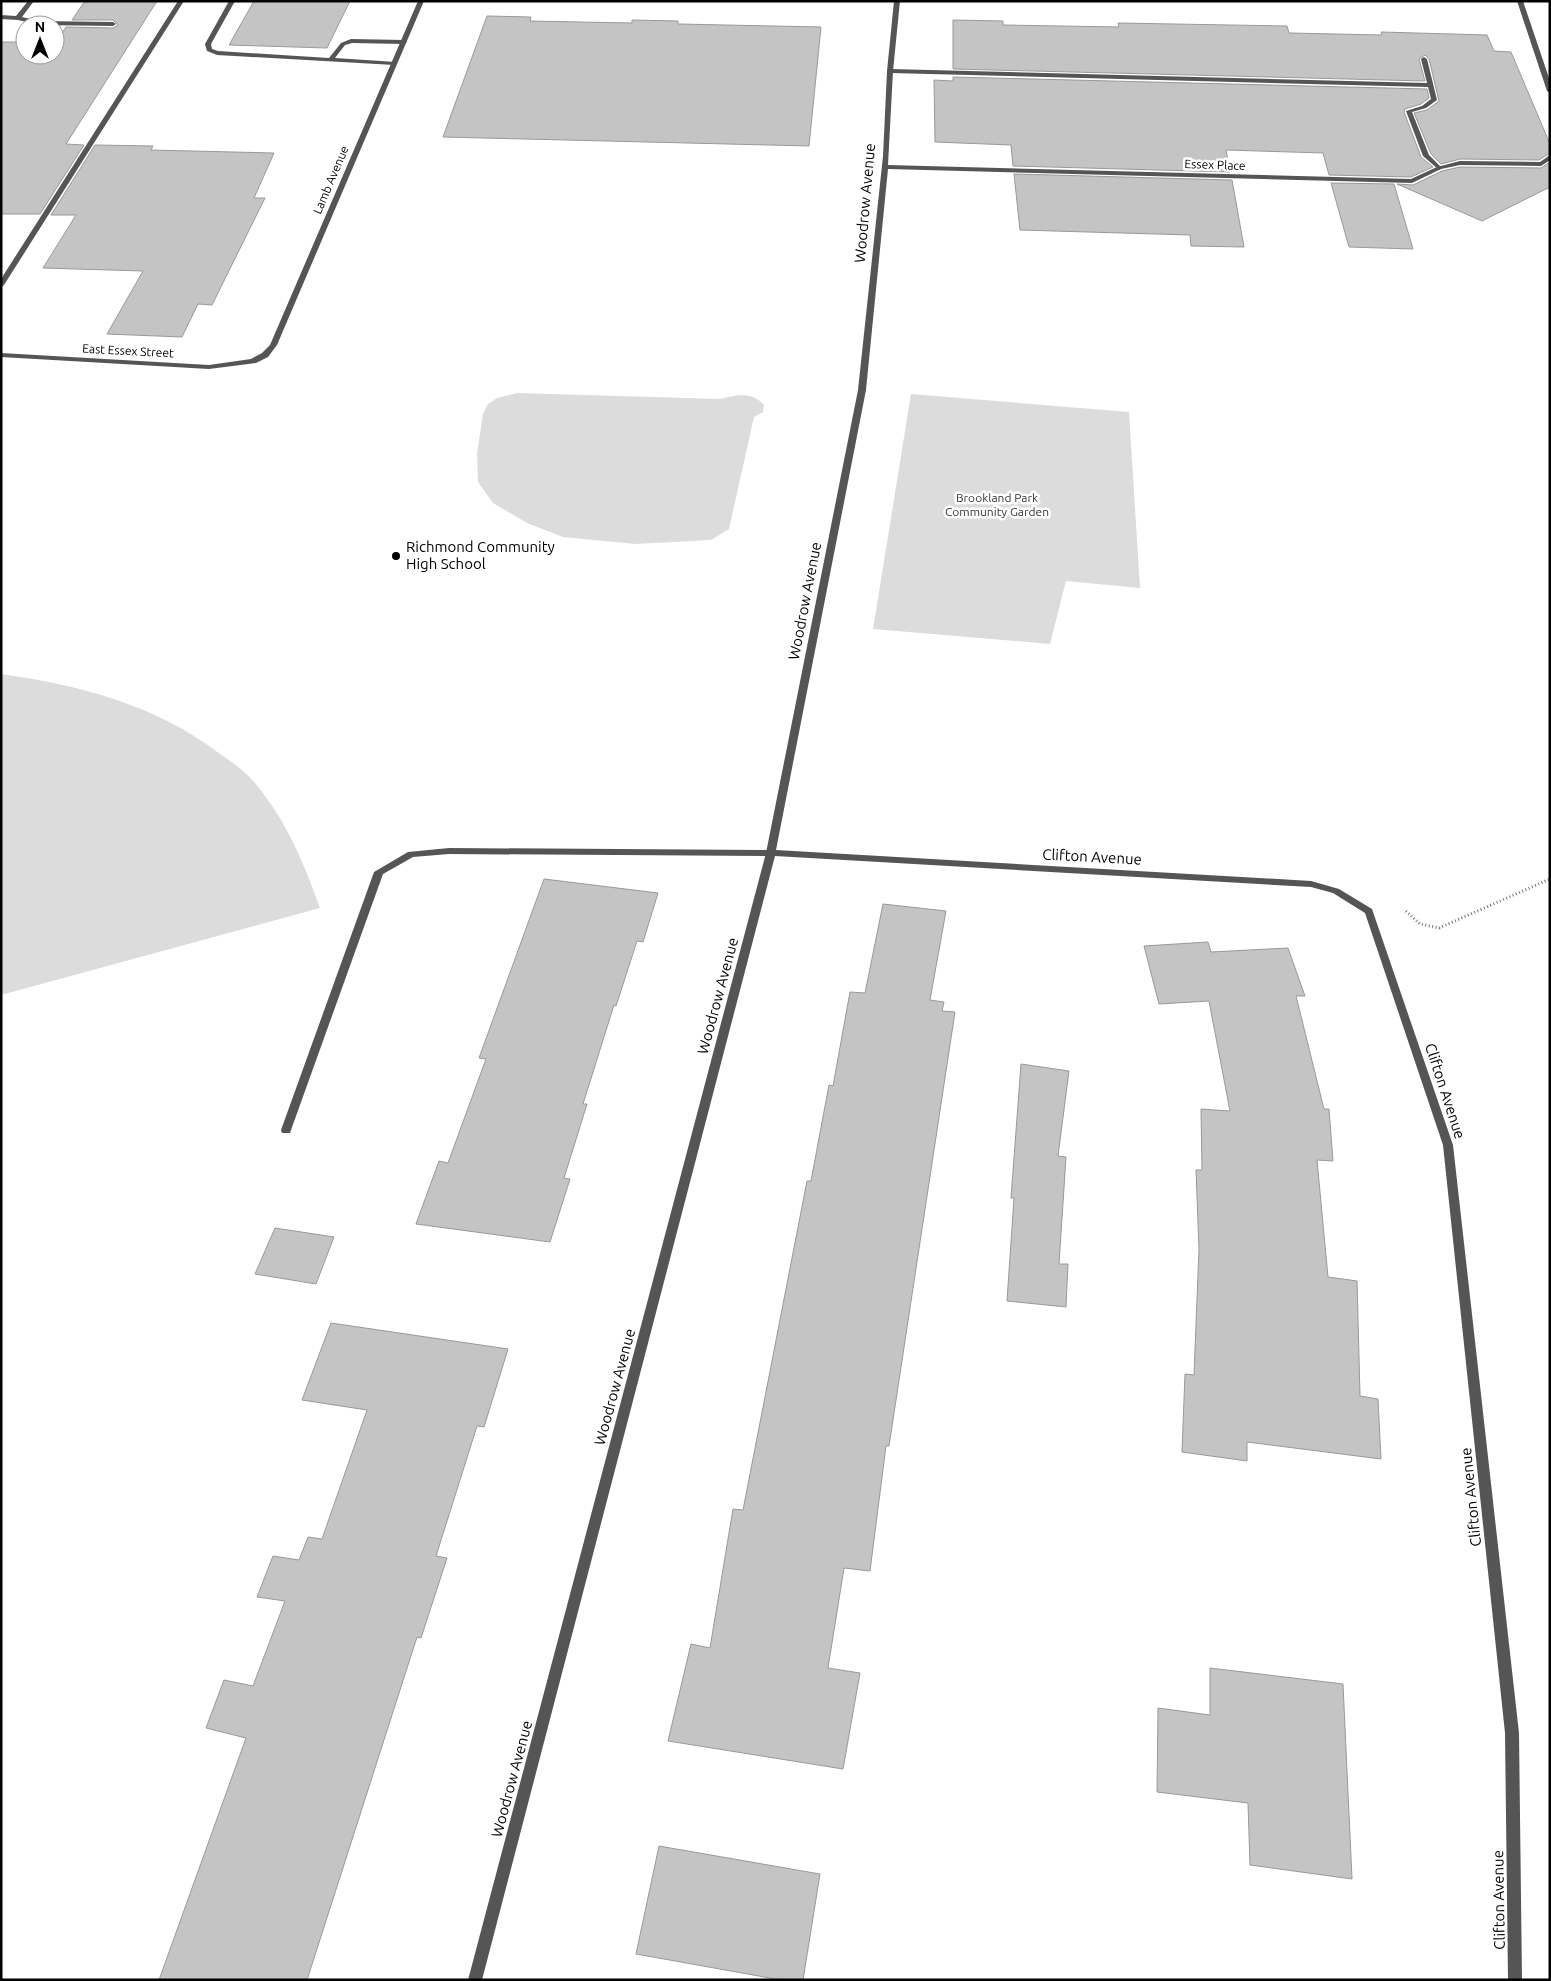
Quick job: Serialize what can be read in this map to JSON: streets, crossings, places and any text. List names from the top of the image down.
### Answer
{
  "streets": {
    "street": [
      "Essex Place",
      "Lamb Avenue",
      "Woodrow Avenue",
      "East Essex Street",
      "Clifton Avenue"
    ]
  },
  "crossings": [
    ["Essex Place", "Woodrow Avenue"],
    ["Lamb Avenue", "East Essex Street"],
    ["Woodrow Avenue", "Clifton Avenue"]
  ],
  "parks": ["Brookland Park Community Garden"],
  "places": ["Richmond Community High School"],
  "north": "top"
}
